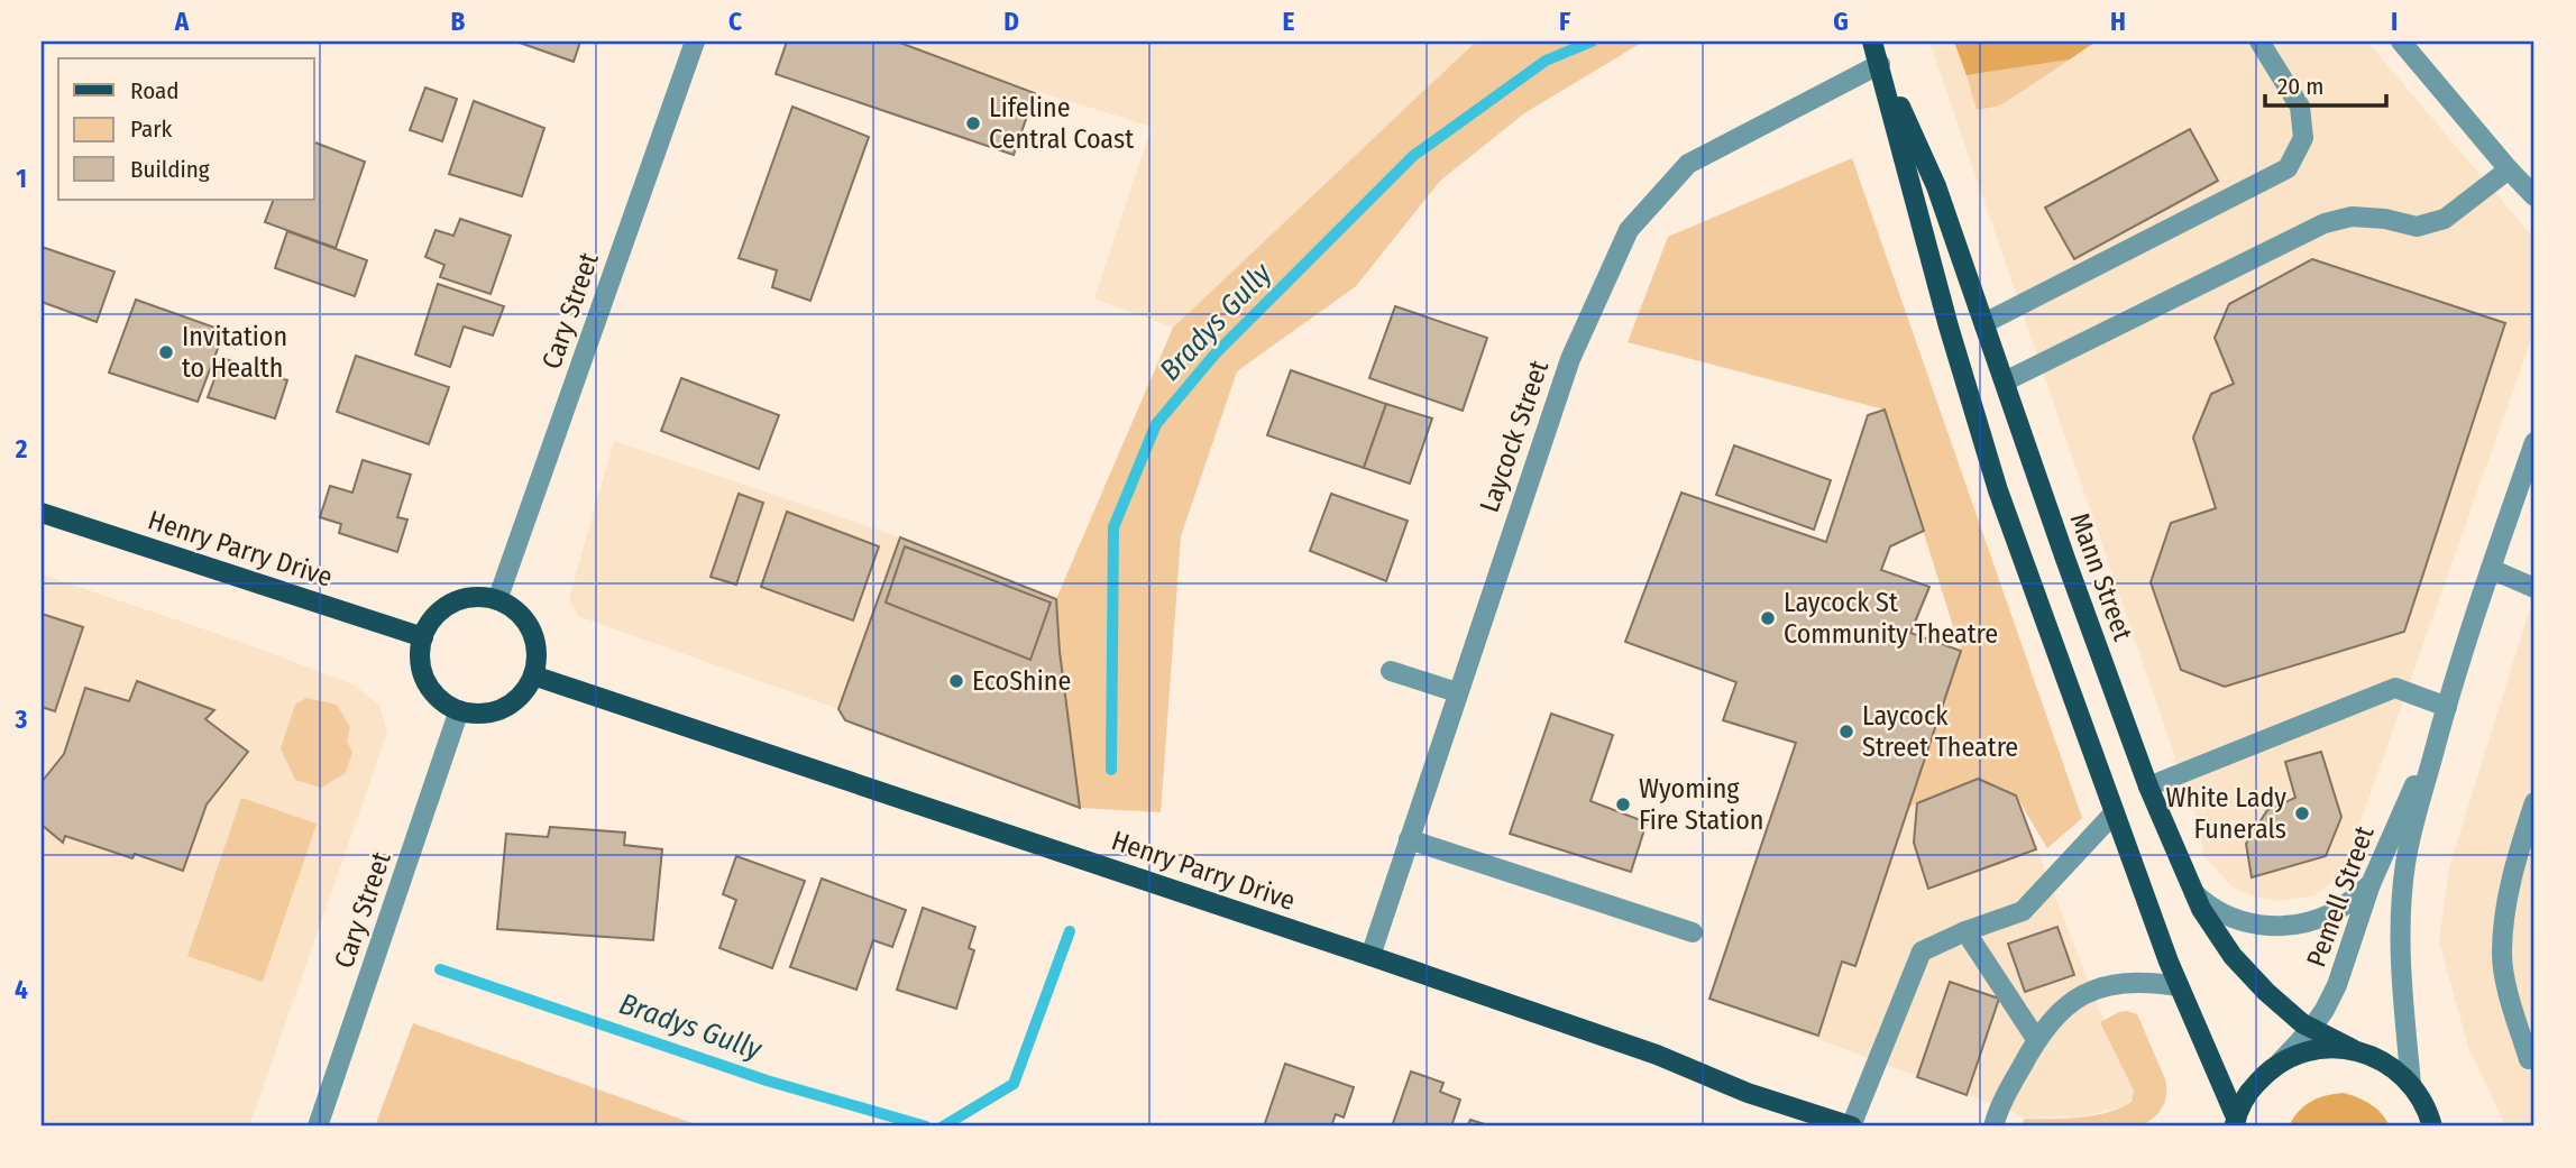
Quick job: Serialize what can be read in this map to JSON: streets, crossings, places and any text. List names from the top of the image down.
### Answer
{
  "streets": {
    "main road": ["Henry Parry Drive", "Mann Street"],
    "street": ["Cary Street", "Laycock Street", "Pemell Street"]
  },
  "crossings": [
    ["Cary Street", "Henry Parry Drive"],
    ["Laycock Street", "Henry Parry Drive"],
    ["Laycock Street", "Mann Street"],
    ["Mann Street", "Pemell Street"]
  ],
  "water": ["Bradys Gully"],
  "places": [
    "Lifeline Central Coast",
    "Invitation to Health",
    "Laycock St Community Theatre",
    "EcoShine",
    "Laycock Street Theatre",
    "Wyoming Fire Station",
    "White Lady Funerals"
  ],
  "legend": ["Road", "Park", "Building"],
  "scale_bar": "20 m",
  "grid": {
    "columns": [
      "A",
      "B",
      "C",
      "D",
      "E",
      "F",
      "G",
      "H",
      "I"
    ],
    "rows": [
      "1",
      "2",
      "3",
      "4"
    ]
  }
}
